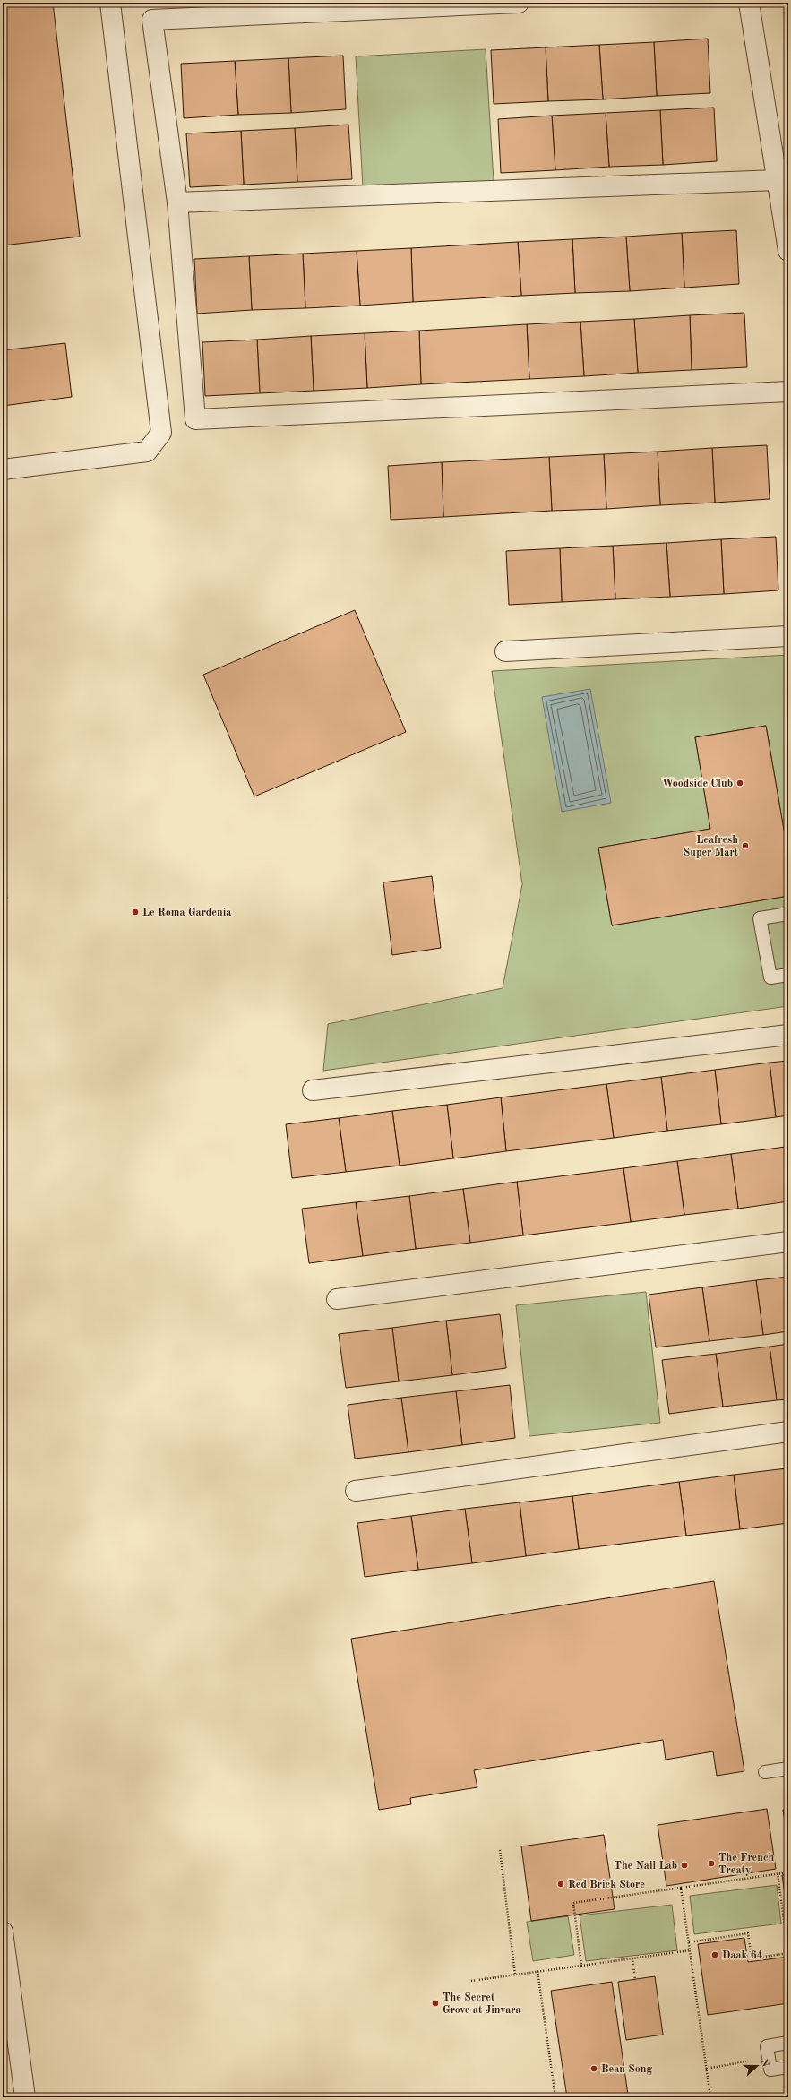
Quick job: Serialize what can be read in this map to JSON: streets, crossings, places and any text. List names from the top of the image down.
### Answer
{
  "places": [
    "Woodside Club",
    "Leafresh Super Mart",
    "Le Roma Gardenia",
    "The French Treaty",
    "The Nail Lab",
    "Red Brick Store",
    "Daak 64",
    "The Secret Grove at Jinvara",
    "Bean Song"
  ],
  "north": "right"
}
